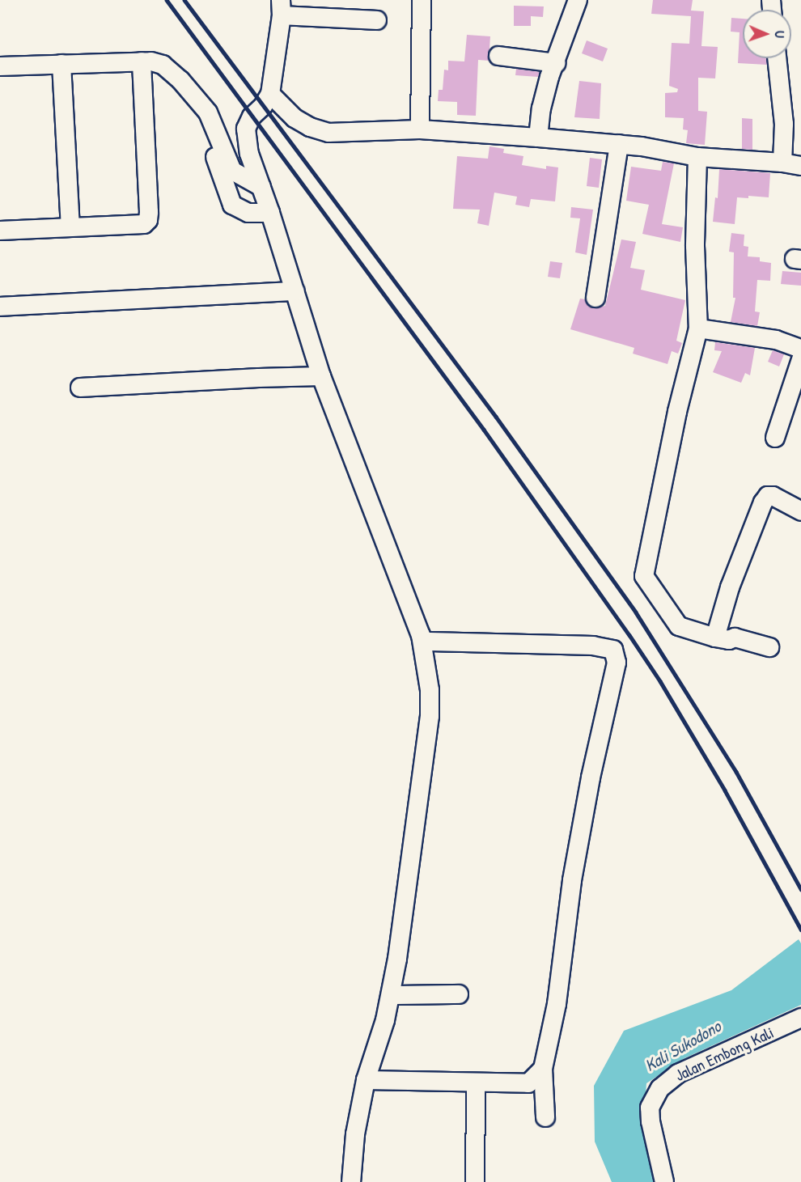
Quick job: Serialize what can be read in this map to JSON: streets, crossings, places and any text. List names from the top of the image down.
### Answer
{
  "streets": {
    "street": ["Jalan Embong Kali"]
  },
  "water": ["Kali Sukodono"],
  "north": "right"
}
